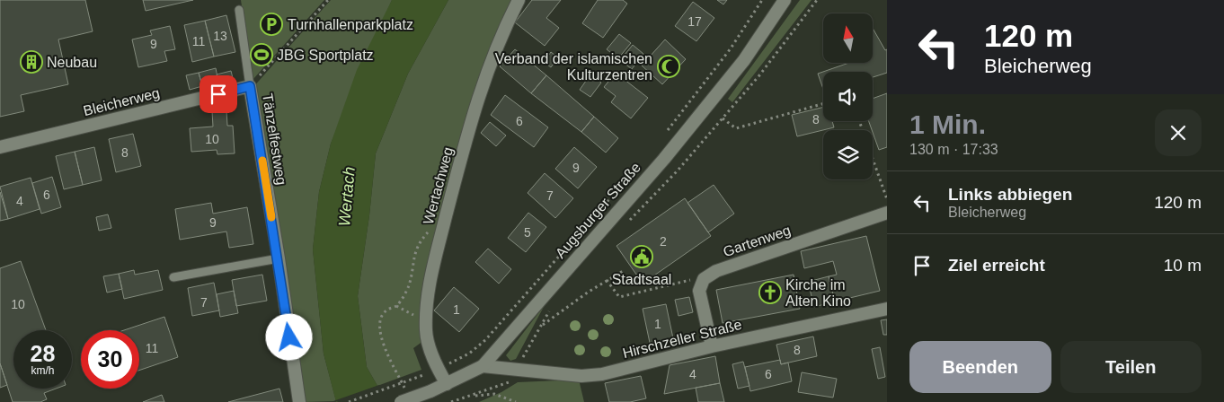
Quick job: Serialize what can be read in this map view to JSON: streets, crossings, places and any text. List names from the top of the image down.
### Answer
{
  "streets": {
    "street": [
      "Bleicherweg",
      "Tänzelfestweg",
      "Wertachweg",
      "Augsburger Straße",
      "Gartenweg",
      "Hirschzeller Straße"
    ]
  },
  "crossings": [
    ["Bleicherweg", "Tänzelfestweg"],
    ["Wertachweg", "Augsburger Straße"],
    ["Augsburger Straße", "Hirschzeller Straße"]
  ],
  "water": ["Wertach"],
  "places": {
    "parking": ["Turnhallenparkplatz"],
    "sports": ["JBG Sportplatz"],
    "building": ["Neubau"],
    "mosque": ["Verband der islamischen Kulturzentren"],
    "public building": ["Stadtsaal"],
    "church": ["Kirche im Alten Kino"]
  },
  "house_numbers": [
    "17",
    "13",
    "11",
    "9",
    "8",
    "6",
    "10",
    "8",
    "9",
    "6",
    "7",
    "4",
    "9",
    "5",
    "2",
    "7",
    "10",
    "1",
    "1",
    "11",
    "8",
    "4",
    "6"
  ],
  "north": "top",
  "page": {
    "turn": ["120 m", "Bleicherweg"],
    "heading": ["1 Min.", "130 m · 17:33"],
    "list": [
      {
        "name": "Links abbiegen",
        "note": "Bleicherweg",
        "value": "120 m"
      },
      {
        "name": "Ziel erreicht",
        "value": "10 m"
      }
    ],
    "speed": "28 km/h",
    "limit": "30",
    "buttons": ["Beenden", "Teilen"]
  }
}
